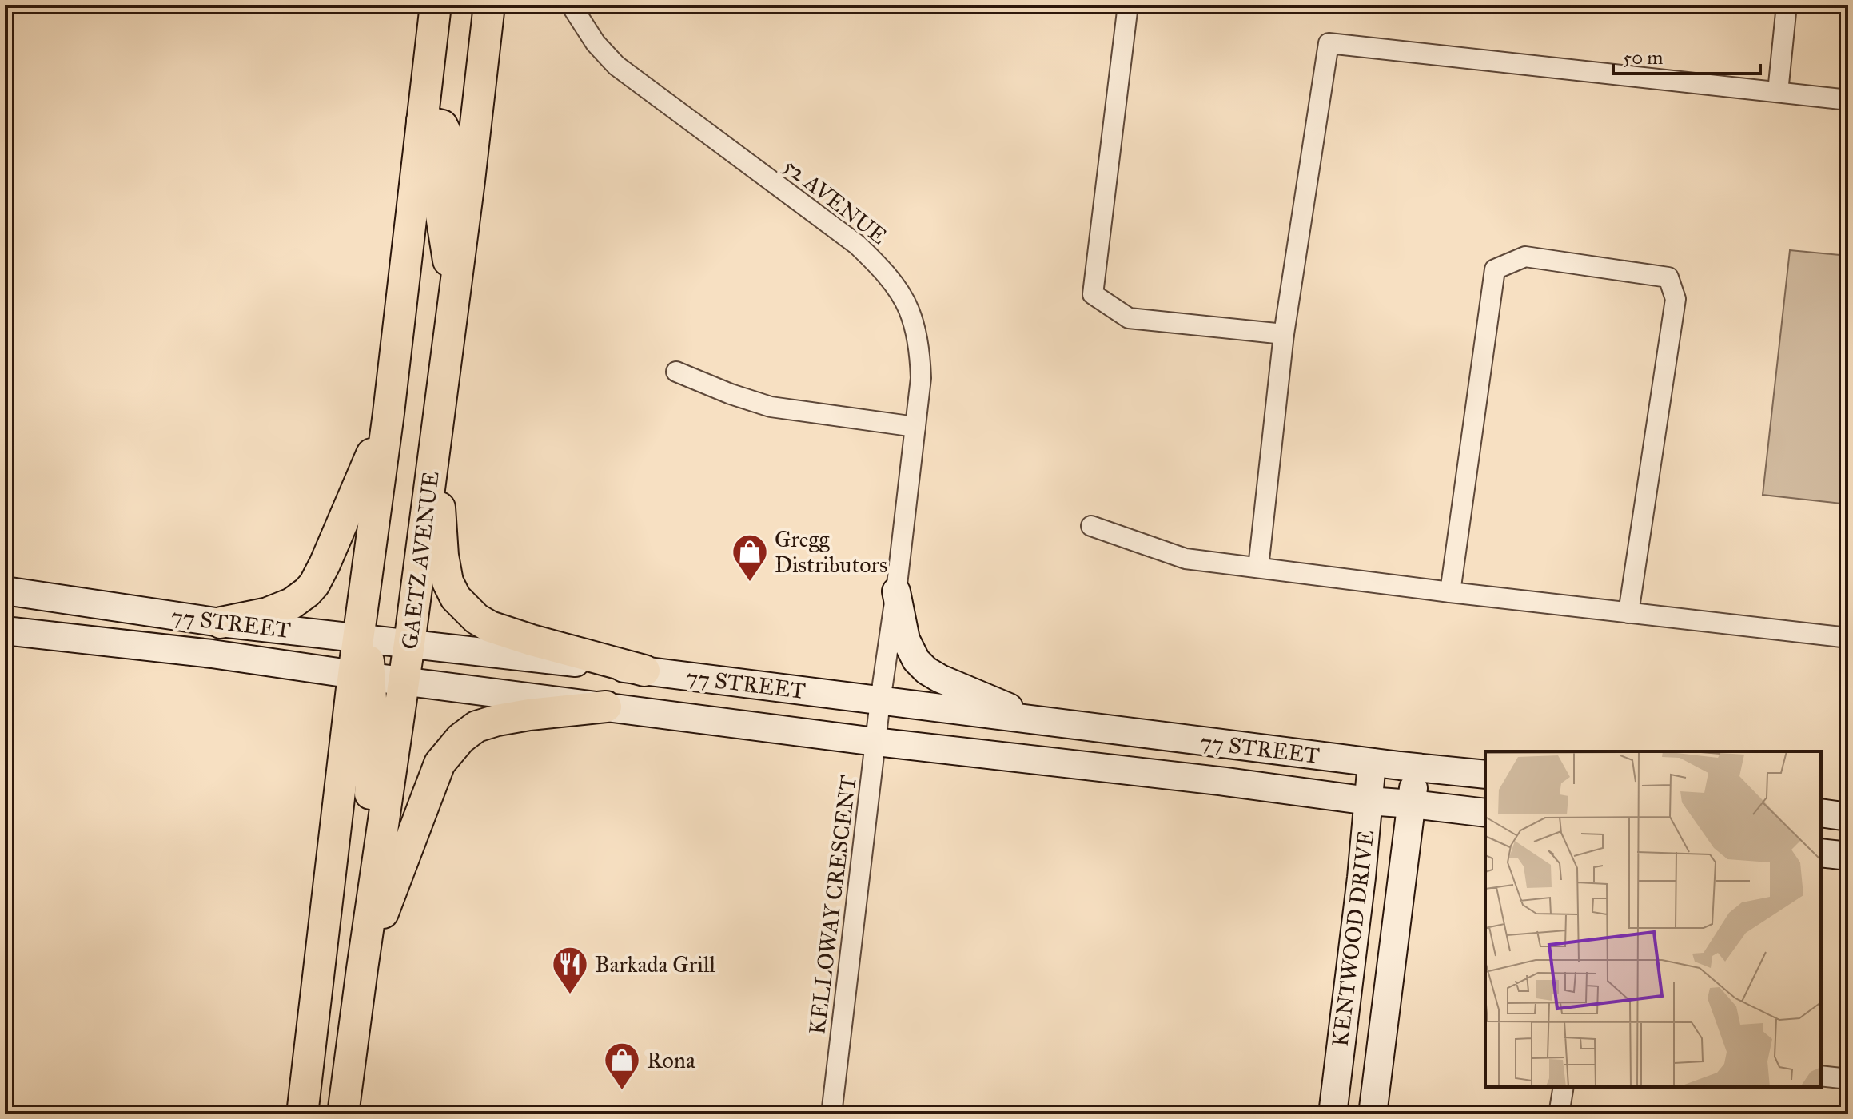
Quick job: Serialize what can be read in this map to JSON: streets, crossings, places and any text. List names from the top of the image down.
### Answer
{
  "streets": {
    "main road": ["GAETZ AVENUE", "77 STREET", "KENTWOOD DRIVE"],
    "street": ["52 AVENUE", "KELLOWAY CRESCENT"]
  },
  "crossings": [
    ["52 AVENUE", "77 STREET"],
    ["52 AVENUE", "KELLOWAY CRESCENT"],
    ["GAETZ AVENUE", "77 STREET"],
    ["77 STREET", "KELLOWAY CRESCENT"],
    ["77 STREET", "KENTWOOD DRIVE"]
  ],
  "places": {
    "shop": ["Gregg Distributors", "Rona"],
    "restaurant": ["Barkada Grill"]
  },
  "scale_bar": "50 m"
}
